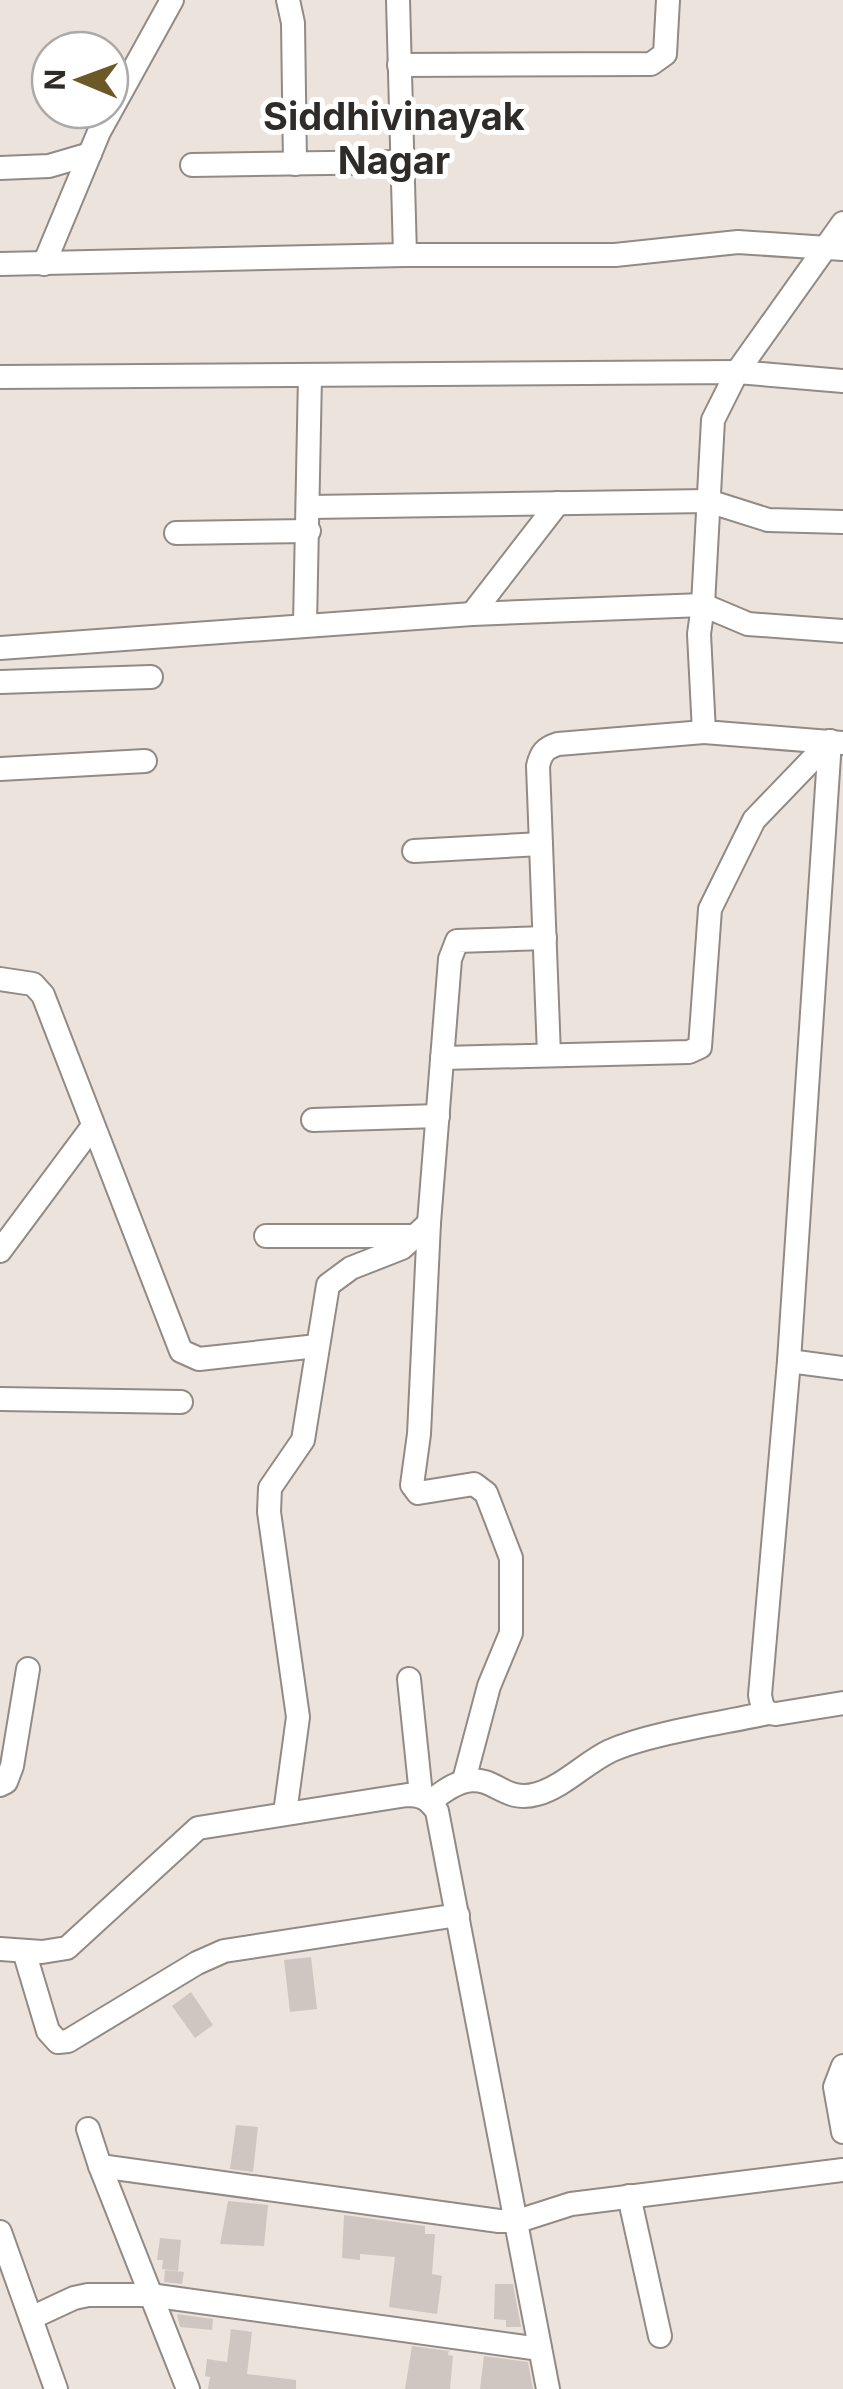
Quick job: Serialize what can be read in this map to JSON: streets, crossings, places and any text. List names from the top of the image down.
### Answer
{
  "districts": ["Siddhivinayak Nagar"],
  "north": "left"
}
